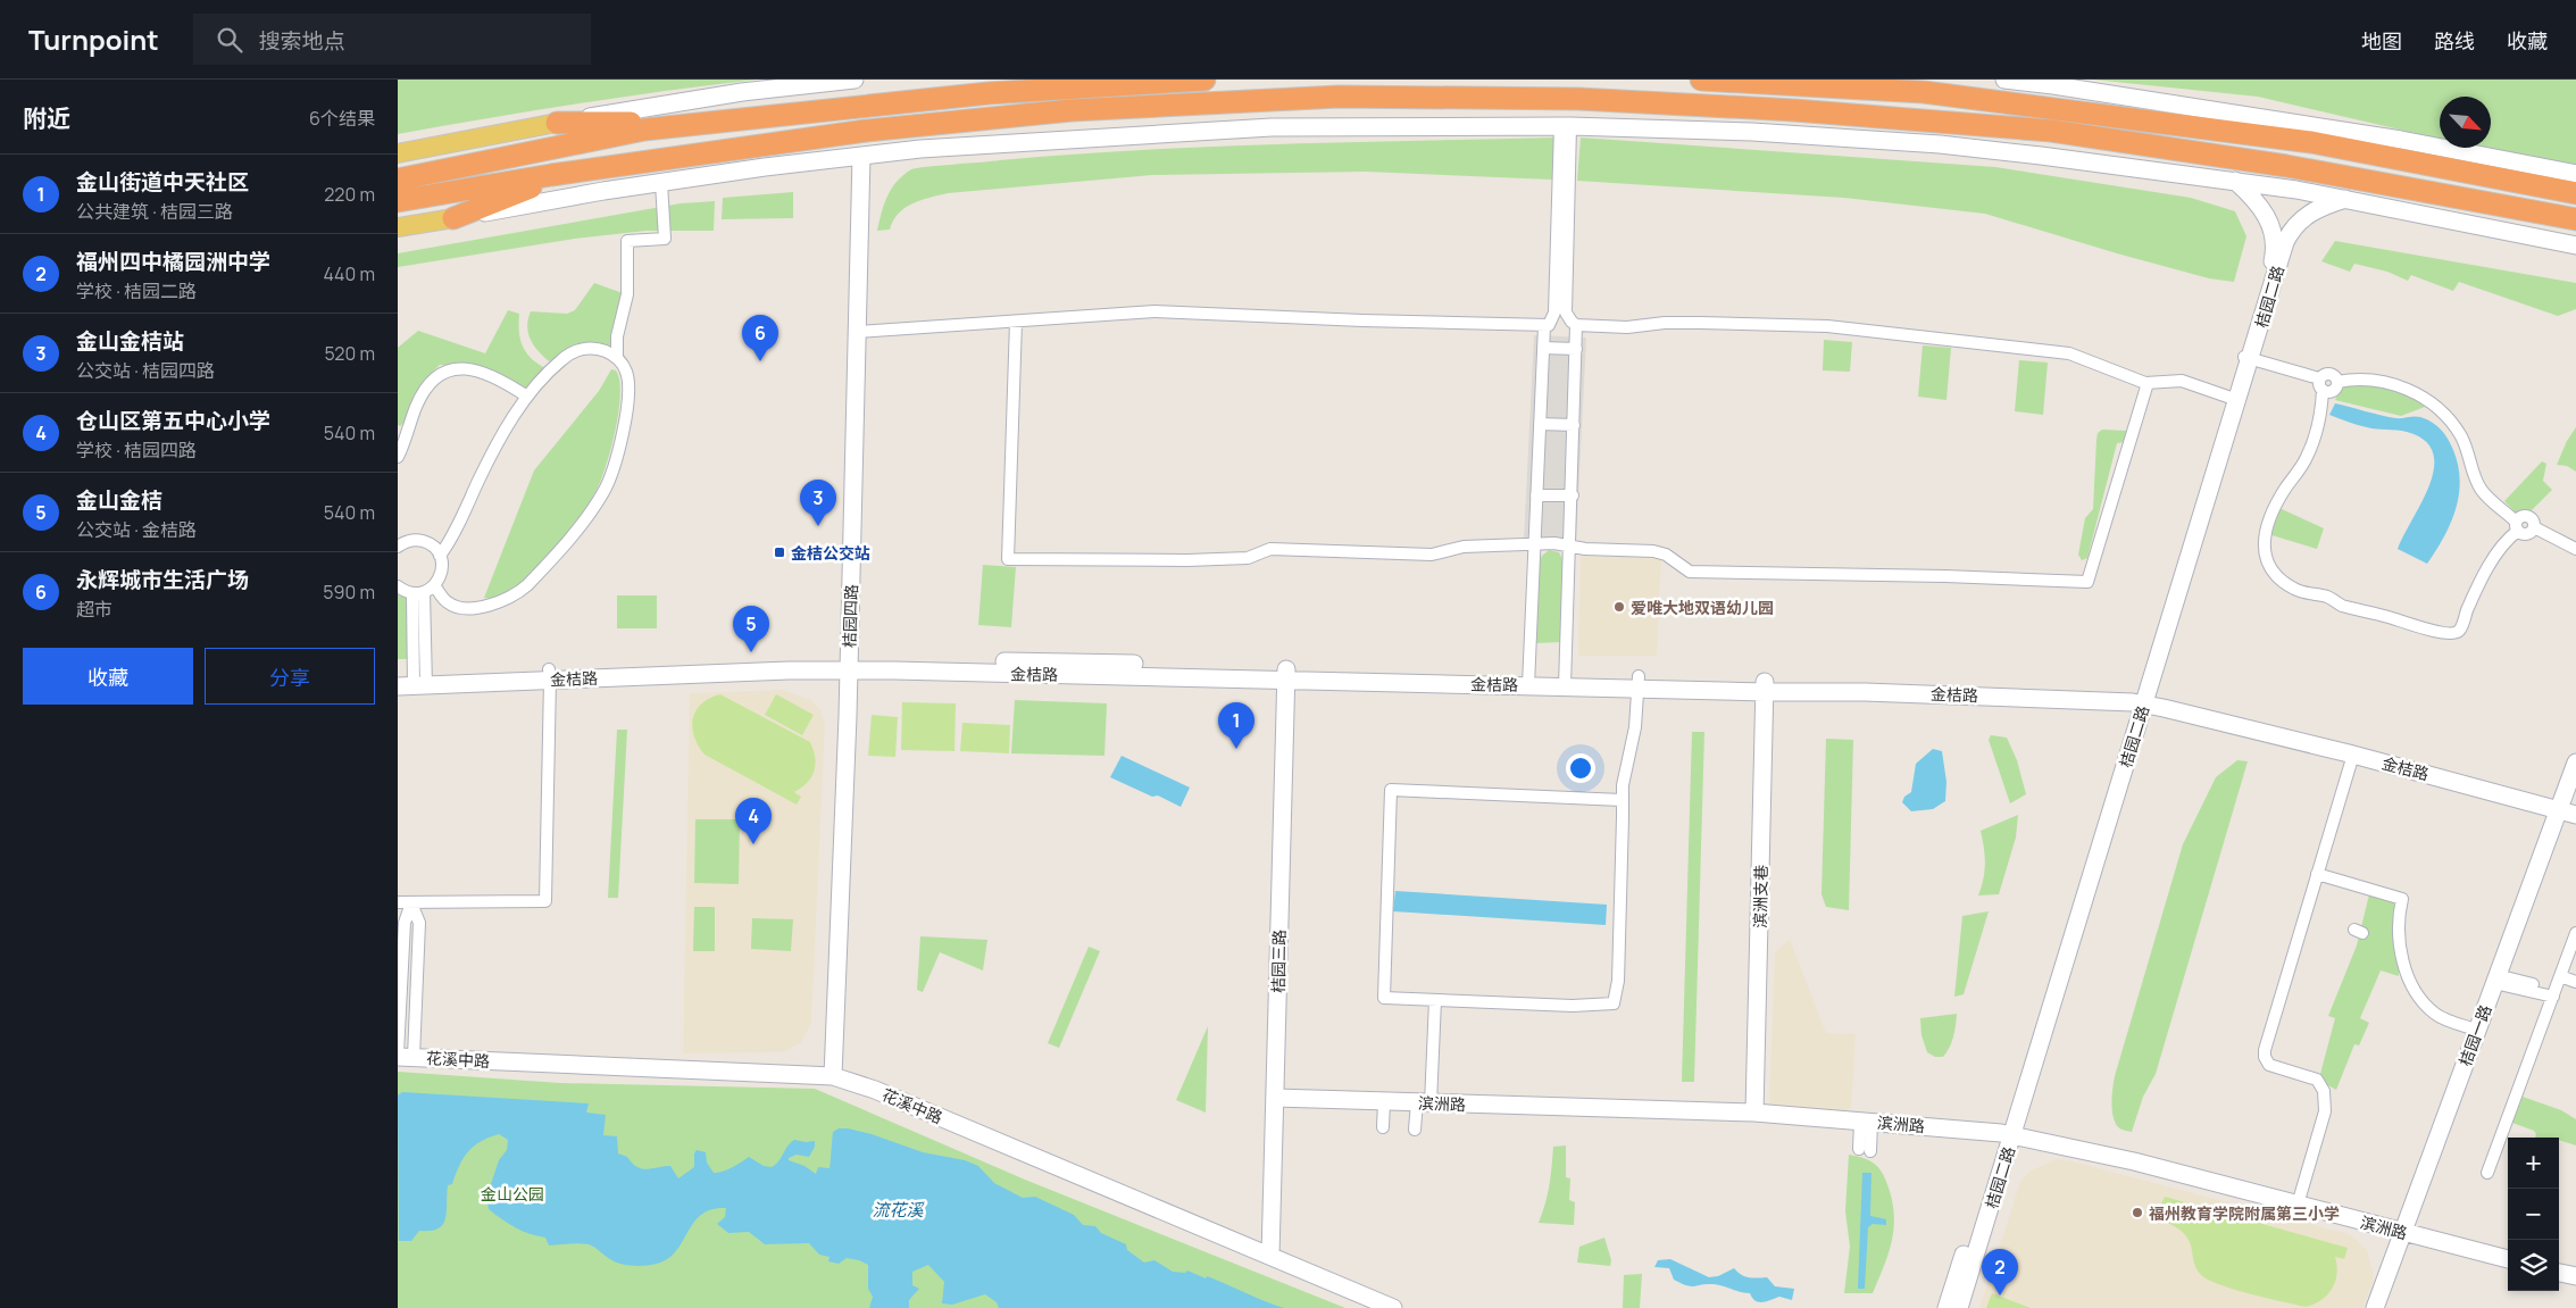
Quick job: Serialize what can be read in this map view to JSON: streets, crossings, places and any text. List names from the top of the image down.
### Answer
{
  "streets": {
    "street": [
      "桔园二路",
      "桔园四路",
      "金桔路",
      "滨洲支巷",
      "桔园三路",
      "桔园一路",
      "花溪中路",
      "滨洲路"
    ]
  },
  "crossings": [
    ["桔园二路", "金桔路"],
    ["桔园二路", "滨洲路"],
    ["桔园四路", "金桔路"],
    ["桔园四路", "花溪中路"],
    ["金桔路", "滨洲支巷"],
    ["金桔路", "桔园三路"],
    ["金桔路", "桔园一路"],
    ["滨洲支巷", "滨洲路"],
    ["桔园三路", "花溪中路"],
    ["桔园三路", "滨洲路"],
    ["桔园一路", "滨洲路"]
  ],
  "water": ["流花溪"],
  "parks": ["金山公园"],
  "places": {
    "transit": ["金桔公交站"],
    "other": ["爱唯大地双语幼儿园", "福州教育学院附属第三小学"]
  },
  "north": "bottom right",
  "page": {
    "header": "Turnpoint",
    "search": "搜索地点",
    "nav": ["地图", "路线", "收藏"],
    "heading": ["附近", "6个结果"],
    "list": [
      {
        "mark": "1",
        "name": "金山街道中天社区",
        "note": "公共建筑 · 桔园三路",
        "value": "220 m"
      },
      {
        "mark": "2",
        "name": "福州四中橘园洲中学",
        "note": "学校 · 桔园二路",
        "value": "440 m"
      },
      {
        "mark": "3",
        "name": "金山金桔站",
        "note": "公交站 · 桔园四路",
        "value": "520 m"
      },
      {
        "mark": "4",
        "name": "仓山区第五中心小学",
        "note": "学校 · 桔园四路",
        "value": "540 m"
      },
      {
        "mark": "5",
        "name": "金山金桔",
        "note": "公交站 · 金桔路",
        "value": "540 m"
      },
      {
        "mark": "6",
        "name": "永辉城市生活广场",
        "note": "超市",
        "value": "590 m"
      }
    ],
    "pins": [
      "6",
      "3",
      "5",
      "1",
      "4",
      "2"
    ],
    "buttons": ["收藏", "分享"],
    "map_buttons": ["+", "−"]
  }
}
